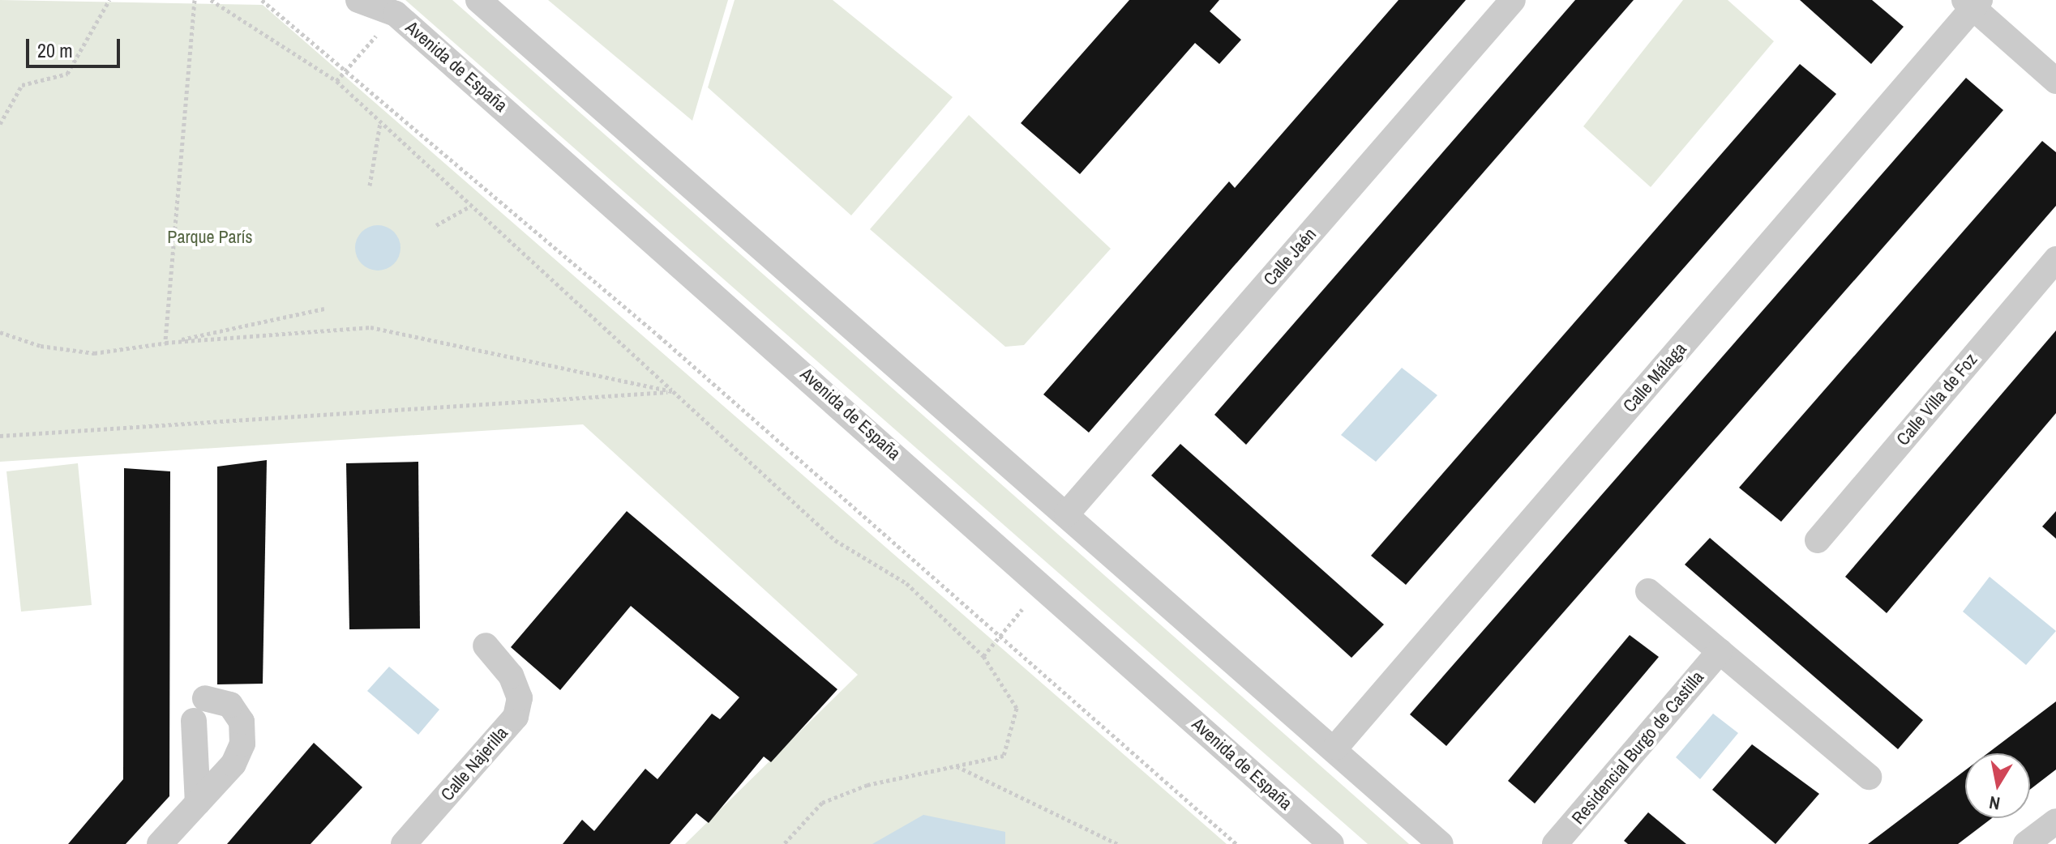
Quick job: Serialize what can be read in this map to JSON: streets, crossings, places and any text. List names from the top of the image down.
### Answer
{
  "streets": {
    "street": [
      "Avenida de España",
      "Calle Jaén",
      "Calle Málaga",
      "Calle Villa de Foz",
      "Residencial Burgo de Castilla",
      "Calle Najerilla"
    ]
  },
  "parks": ["Parque París"],
  "scale_bar": "20 m",
  "north": "bottom"
}
